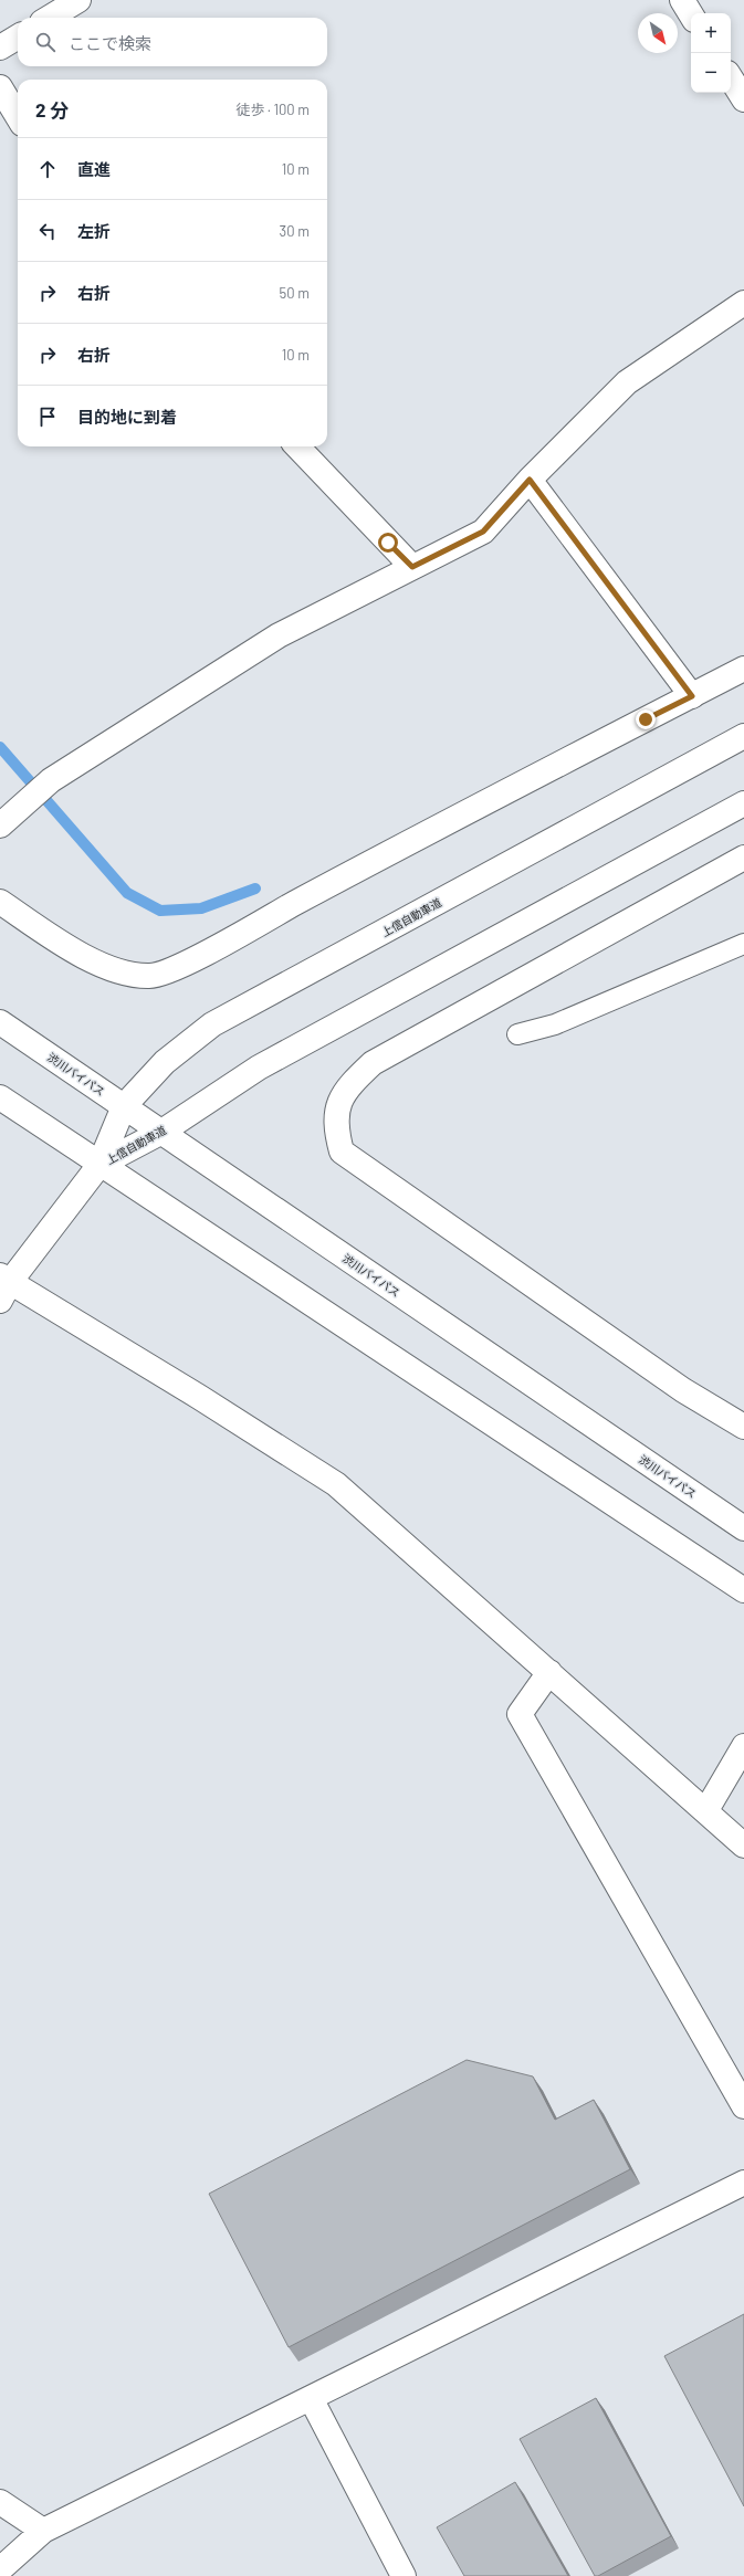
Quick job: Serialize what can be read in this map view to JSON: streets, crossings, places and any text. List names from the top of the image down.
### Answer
{
  "streets": {
    "main road": ["上信自動車道", "渋川バイパス"]
  },
  "crossings": [
    ["上信自動車道", "渋川バイパス"]
  ],
  "north": "bottom right",
  "page": {
    "map_buttons": ["+", "−"],
    "search": "ここで検索",
    "heading": ["2 分", "徒歩 · 100 m"],
    "list": [
      ["直進", "10 m"],
      ["左折", "30 m"],
      ["右折", "50 m"],
      ["右折", "10 m"],
      "目的地に到着"
    ]
  }
}
